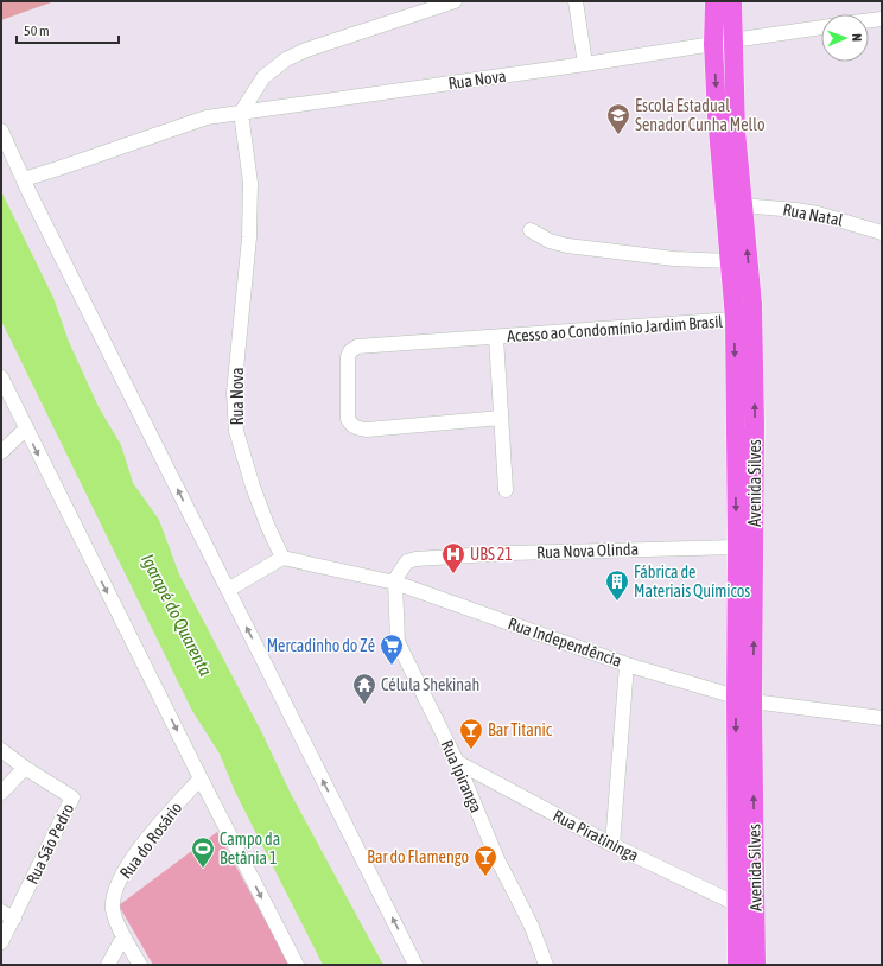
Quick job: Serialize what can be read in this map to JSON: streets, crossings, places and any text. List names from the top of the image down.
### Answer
{
  "streets": {
    "main road": ["Avenida Silves"],
    "street": [
      "Rua Nova",
      "Rua Natal",
      "Acesso ao Condomínio Jardim Brasil",
      "Rua Nova Olinda",
      "Rua Independência",
      "Rua Ipiranga",
      "Rua Piratininga",
      "Rua do Rosário",
      "Rua São Pedro"
    ]
  },
  "crossings": [
    ["Rua Nova", "Avenida Silves"],
    ["Rua Natal", "Avenida Silves"],
    ["Acesso ao Condomínio Jardim Brasil", "Avenida Silves"],
    ["Avenida Silves", "Rua Nova Olinda"],
    ["Avenida Silves", "Rua Independência"],
    ["Avenida Silves", "Rua Piratininga"],
    ["Rua Nova Olinda", "Rua Independência"],
    ["Rua Nova Olinda", "Rua Ipiranga"],
    ["Rua Independência", "Rua Ipiranga"],
    ["Rua Ipiranga", "Rua Piratininga"]
  ],
  "water": ["Igarapé do Quarenta"],
  "places": {
    "school or university": ["Escola Estadual Senador Cunha Mello"],
    "hospital": ["UBS 21"],
    "building": ["Fábrica de Materiais Químicos"],
    "supermarket": ["Mercadinho do Zé"],
    "temple": ["Célula Shekinah"],
    "bar": ["Bar Titanic", "Bar do Flamengo"],
    "sports": ["Campo da Betânia 1"]
  },
  "scale_bar": "50 m",
  "north": "right"
}
